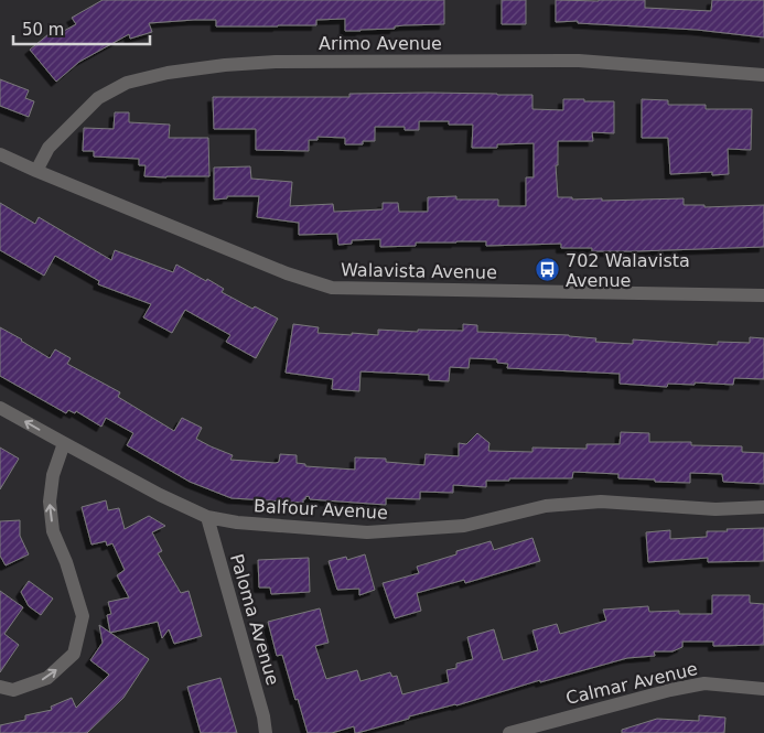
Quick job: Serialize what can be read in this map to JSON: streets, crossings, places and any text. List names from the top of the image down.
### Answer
{
  "streets": {
    "street": [
      "Arimo Avenue",
      "Walavista Avenue",
      "Balfour Avenue",
      "Paloma Avenue",
      "Calmar Avenue"
    ]
  },
  "crossings": [
    ["Arimo Avenue", "Walavista Avenue"],
    ["Balfour Avenue", "Paloma Avenue"]
  ],
  "places": {
    "bus stop": ["702 Walavista Avenue"]
  },
  "scale_bar": "50 m"
}
